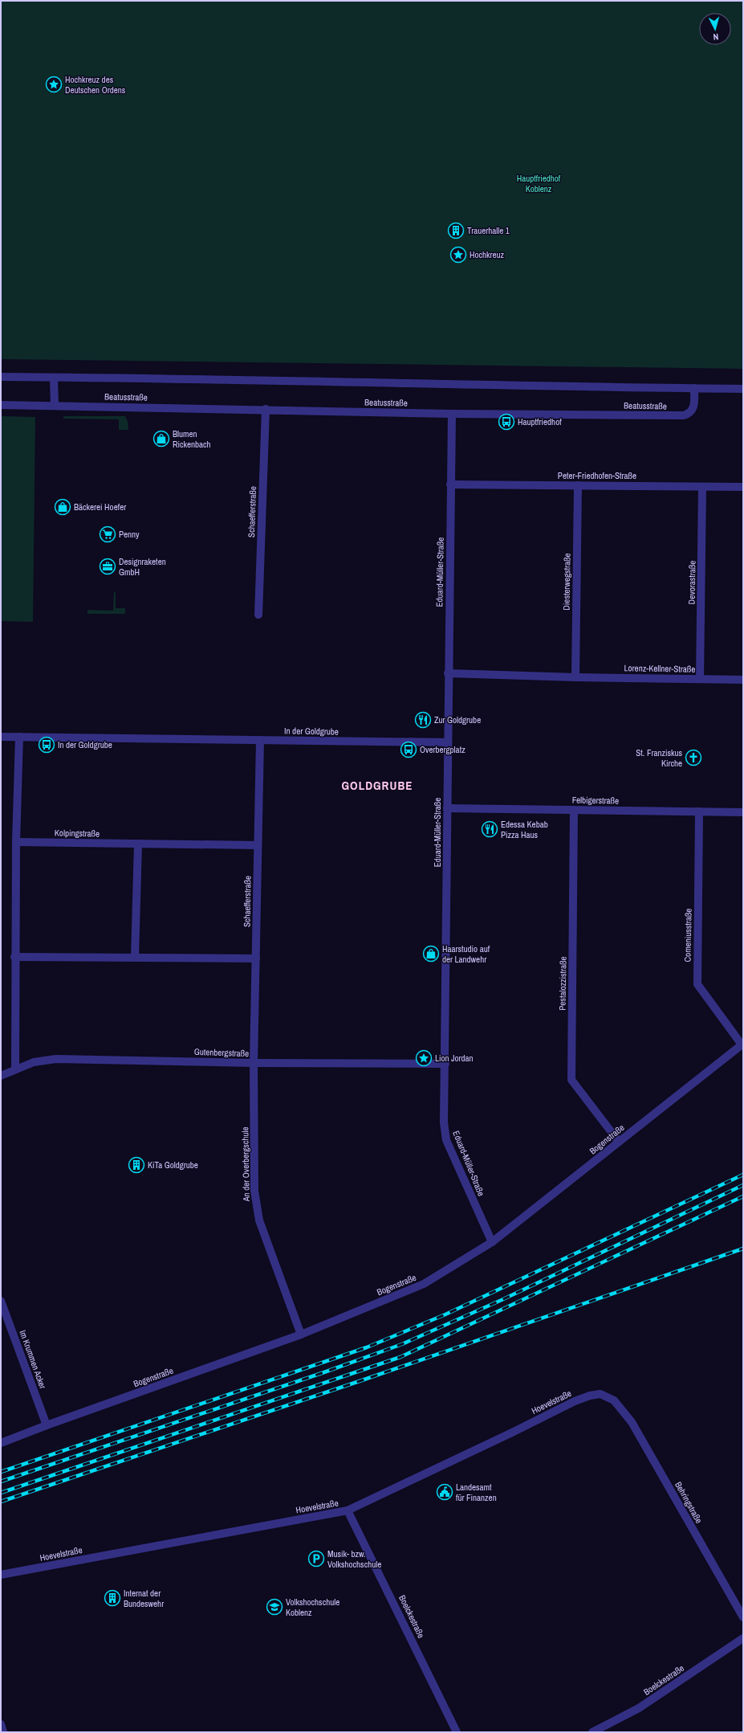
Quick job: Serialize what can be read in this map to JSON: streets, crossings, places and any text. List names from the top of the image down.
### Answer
{
  "streets": {
    "street": [
      "Beatusstraße",
      "Peter-Friedhofen-Straße",
      "Schaefferstraße",
      "Eduard-Müller-Straße",
      "Diesterwegstraße",
      "Devorastraße",
      "Lorenz-Kellner-Straße",
      "In der Goldgrube",
      "Felbigerstraße",
      "Kolpingstraße",
      "Comeniusstraße",
      "Pestalozzistraße",
      "Gutenbergstraße",
      "Bogenstraße",
      "An der Overbergschule",
      "Im Krummen Acker",
      "Hoevelstraße",
      "Behringstraße",
      "Boelckestraße"
    ]
  },
  "crossings": [
    ["Beatusstraße", "Schaefferstraße"],
    ["Beatusstraße", "Eduard-Müller-Straße"],
    ["Peter-Friedhofen-Straße", "Eduard-Müller-Straße"],
    ["Peter-Friedhofen-Straße", "Diesterwegstraße"],
    ["Peter-Friedhofen-Straße", "Devorastraße"],
    ["Schaefferstraße", "In der Goldgrube"],
    ["Schaefferstraße", "Kolpingstraße"],
    ["Schaefferstraße", "Gutenbergstraße"],
    ["Schaefferstraße", "An der Overbergschule"],
    ["Eduard-Müller-Straße", "In der Goldgrube"],
    ["Eduard-Müller-Straße", "Felbigerstraße"],
    ["Eduard-Müller-Straße", "Gutenbergstraße"],
    ["Eduard-Müller-Straße", "Bogenstraße"],
    ["Diesterwegstraße", "Lorenz-Kellner-Straße"],
    ["Devorastraße", "Lorenz-Kellner-Straße"],
    ["Felbigerstraße", "Comeniusstraße"],
    ["Felbigerstraße", "Pestalozzistraße"],
    ["Comeniusstraße", "Bogenstraße"],
    ["Pestalozzistraße", "Bogenstraße"],
    ["Gutenbergstraße", "An der Overbergschule"],
    ["Bogenstraße", "An der Overbergschule"],
    ["Bogenstraße", "Im Krummen Acker"],
    ["Hoevelstraße", "Behringstraße"],
    ["Hoevelstraße", "Boelckestraße"]
  ],
  "districts": ["GOLDGRUBE"],
  "parks": ["Hauptfriedhof Koblenz"],
  "places": {
    "place": ["Hochkreuz des Deutschen Ordens", "Hochkreuz", "Lion Jordan"],
    "building": ["Trauerhalle 1", "KiTa Goldgrube", "Internat der Bundeswehr"],
    "bus stop": ["Hauptfriedhof", "In der Goldgrube", "Overbergplatz"],
    "shop": ["Blumen Rickenbach", "Bäckerei Hoefer", "Haarstudio auf der Landwehr"],
    "supermarket": ["Penny"],
    "office": ["Designraketen GmbH"],
    "restaurant": ["Zur Goldgrube", "Edessa Kebab Pizza Haus"],
    "church": ["St. Franziskus Kirche"],
    "public building": ["Landesamt für Finanzen"],
    "parking": ["Musik- bzw. Volkshochschule"],
    "school or university": ["Volkshochschule Koblenz"]
  },
  "north": "bottom"
}
